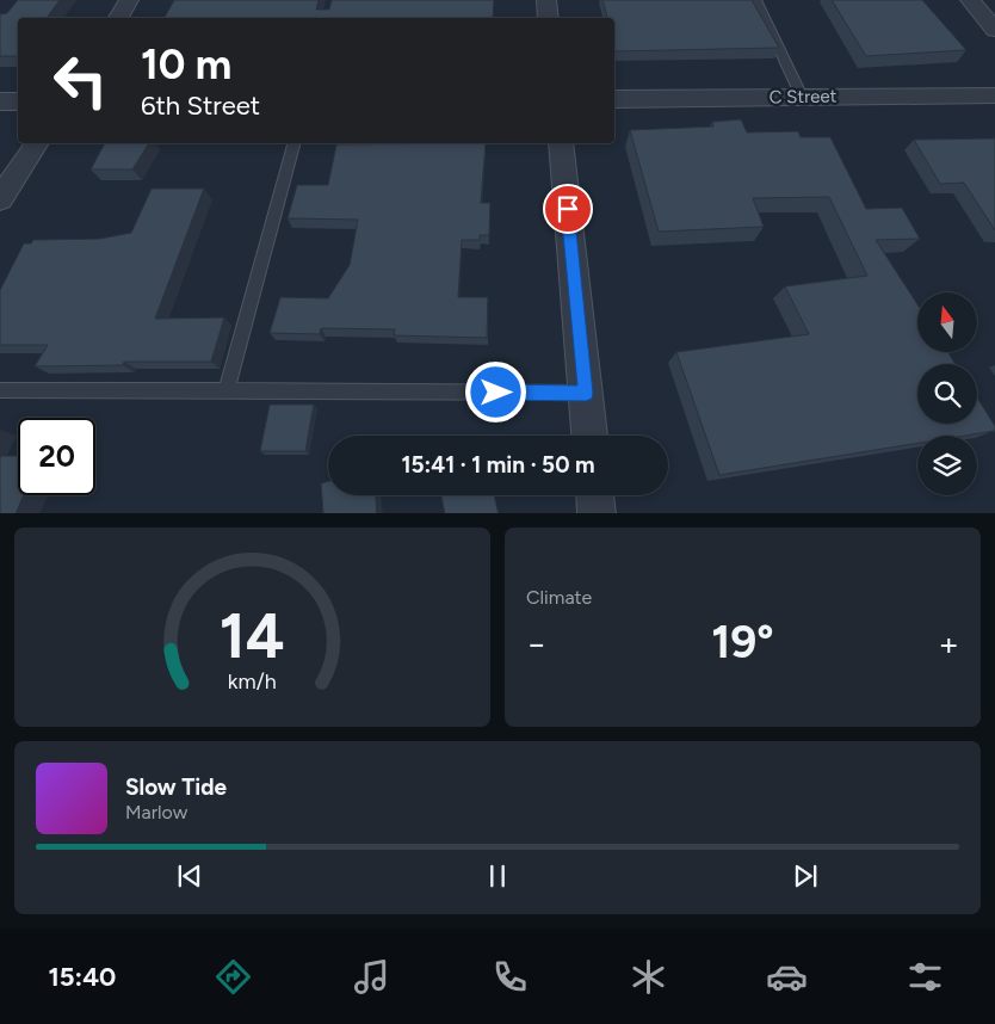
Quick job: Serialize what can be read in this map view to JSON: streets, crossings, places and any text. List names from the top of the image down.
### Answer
{
  "streets": {
    "street": ["C Street"]
  },
  "north": "top",
  "page": {
    "turn": ["10 m", "6th Street"],
    "limit": "20",
    "trip": "15:41 · 1 min · 50 m",
    "tile": "Climate",
    "heat": ["−", "19°", "+"],
    "song": ["Slow Tide", "Marlow"],
    "tabs": "15:40",
    "gauge": ["14", "km/h"]
  }
}
